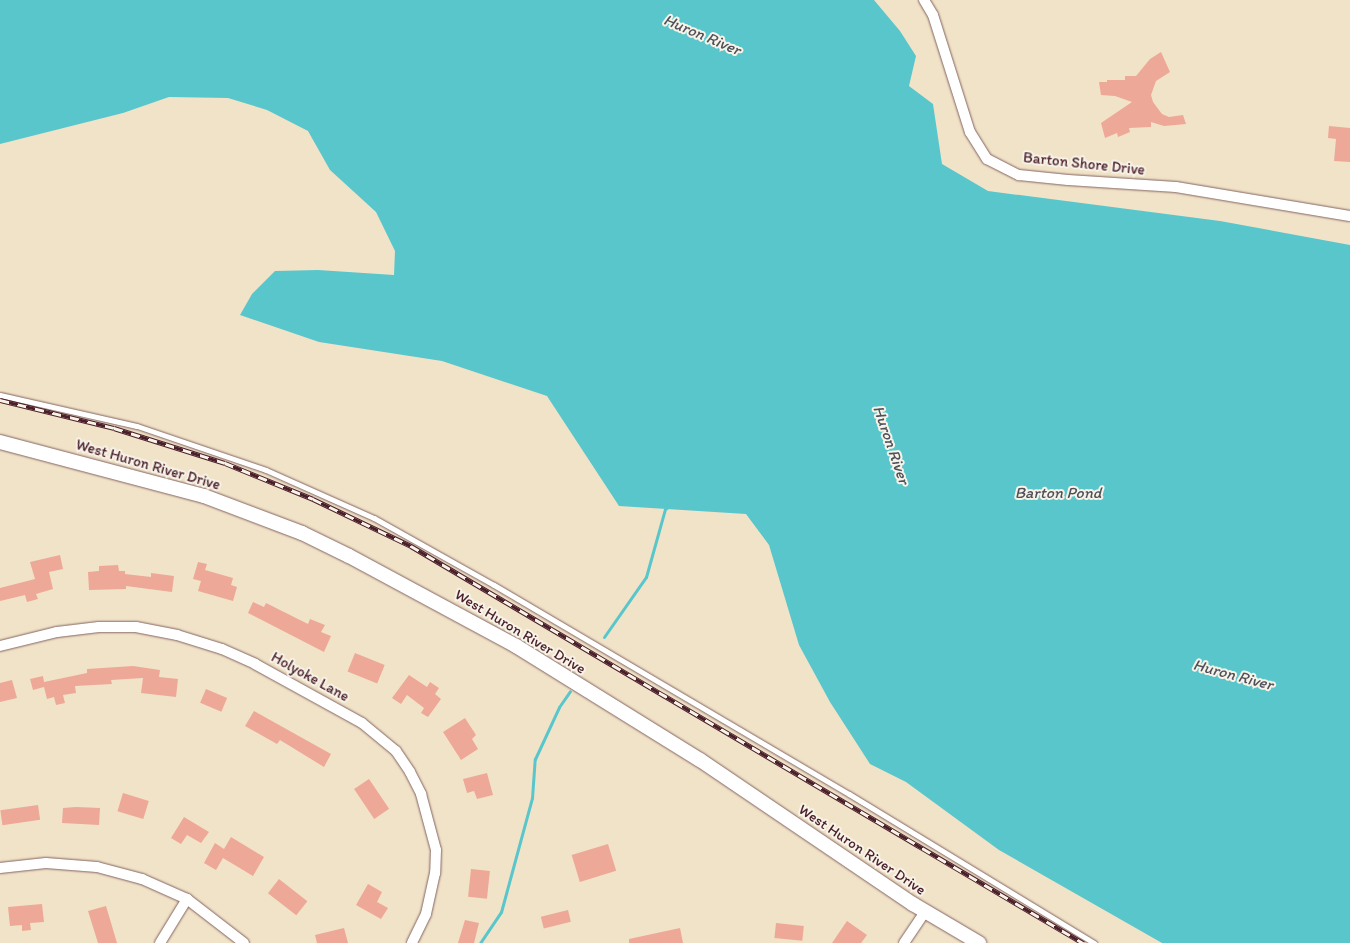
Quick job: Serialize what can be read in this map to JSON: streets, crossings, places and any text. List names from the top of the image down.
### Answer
{
  "streets": {
    "street": ["Barton Shore Drive", "West Huron River Drive", "Holyoke Lane"]
  },
  "water": ["Huron River", "Barton Pond"]
}
